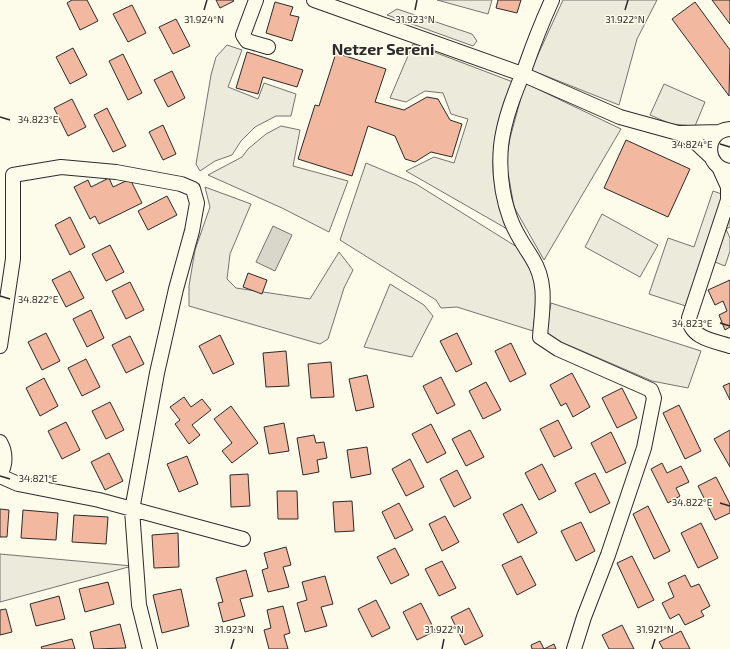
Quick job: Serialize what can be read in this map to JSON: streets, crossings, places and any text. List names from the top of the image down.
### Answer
{
  "districts": ["Netzer Sereni"],
  "coordinates": [
    "31.924°N",
    "31.923°N",
    "31.922°N",
    "34.823°E",
    "34.824°E",
    "34.822°E",
    "34.821°E",
    "31.921°N"
  ]
}
